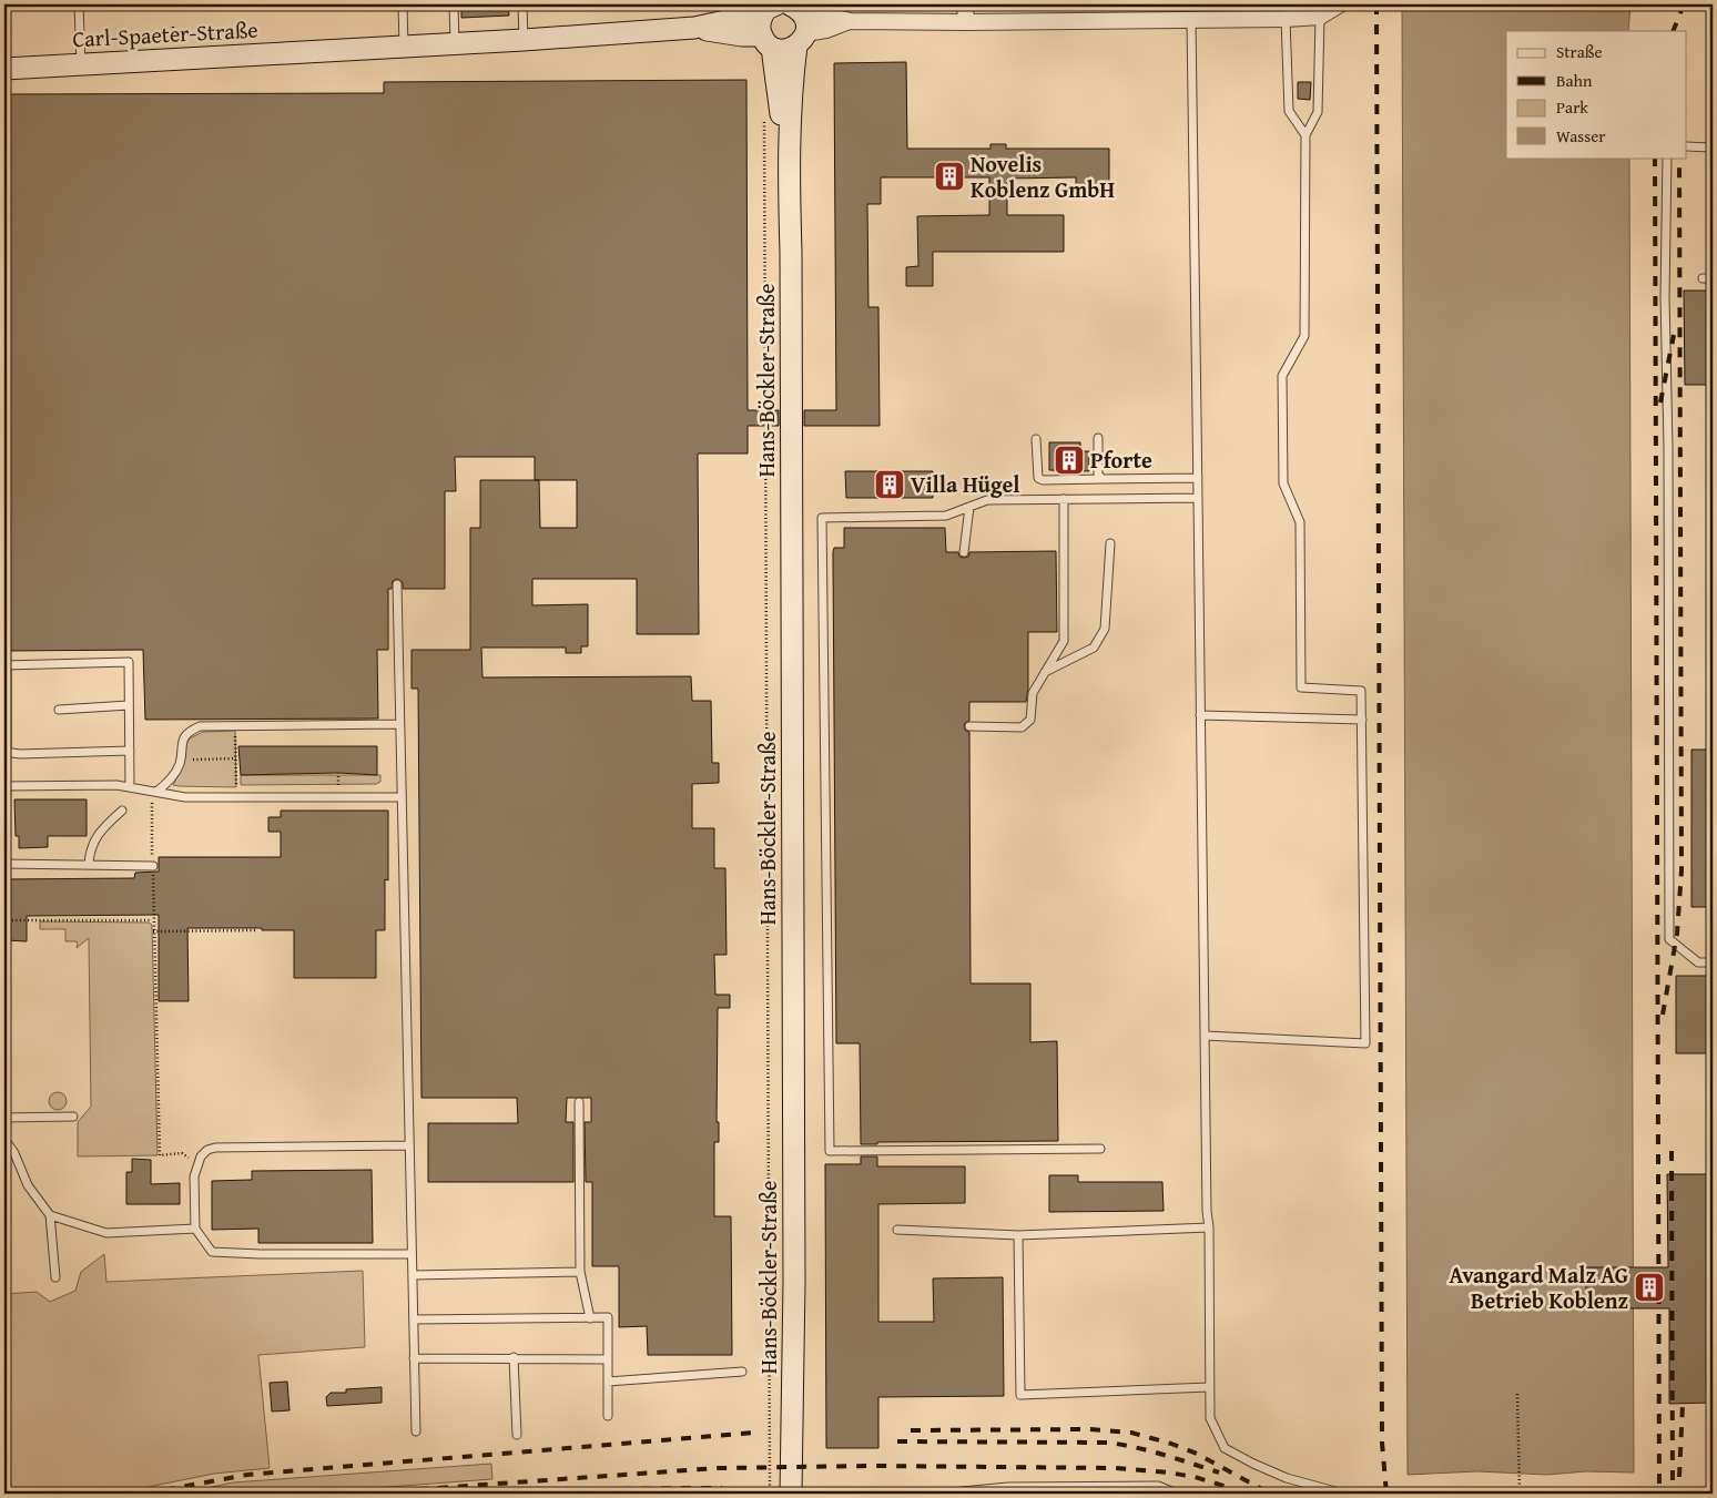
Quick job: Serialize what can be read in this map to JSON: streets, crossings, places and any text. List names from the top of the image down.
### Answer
{
  "streets": {
    "main road": ["Carl-Spaeter-Straße", "Hans-Böckler-Straße"]
  },
  "crossings": [
    ["Carl-Spaeter-Straße", "Hans-Böckler-Straße"]
  ],
  "places": {
    "building": [
      "Novelis Koblenz GmbH",
      "Pforte",
      "Villa Hügel",
      "Avangard Malz AG Betrieb Koblenz"
    ]
  },
  "legend": [
    "Straße",
    "Bahn",
    "Park",
    "Wasser"
  ]
}
